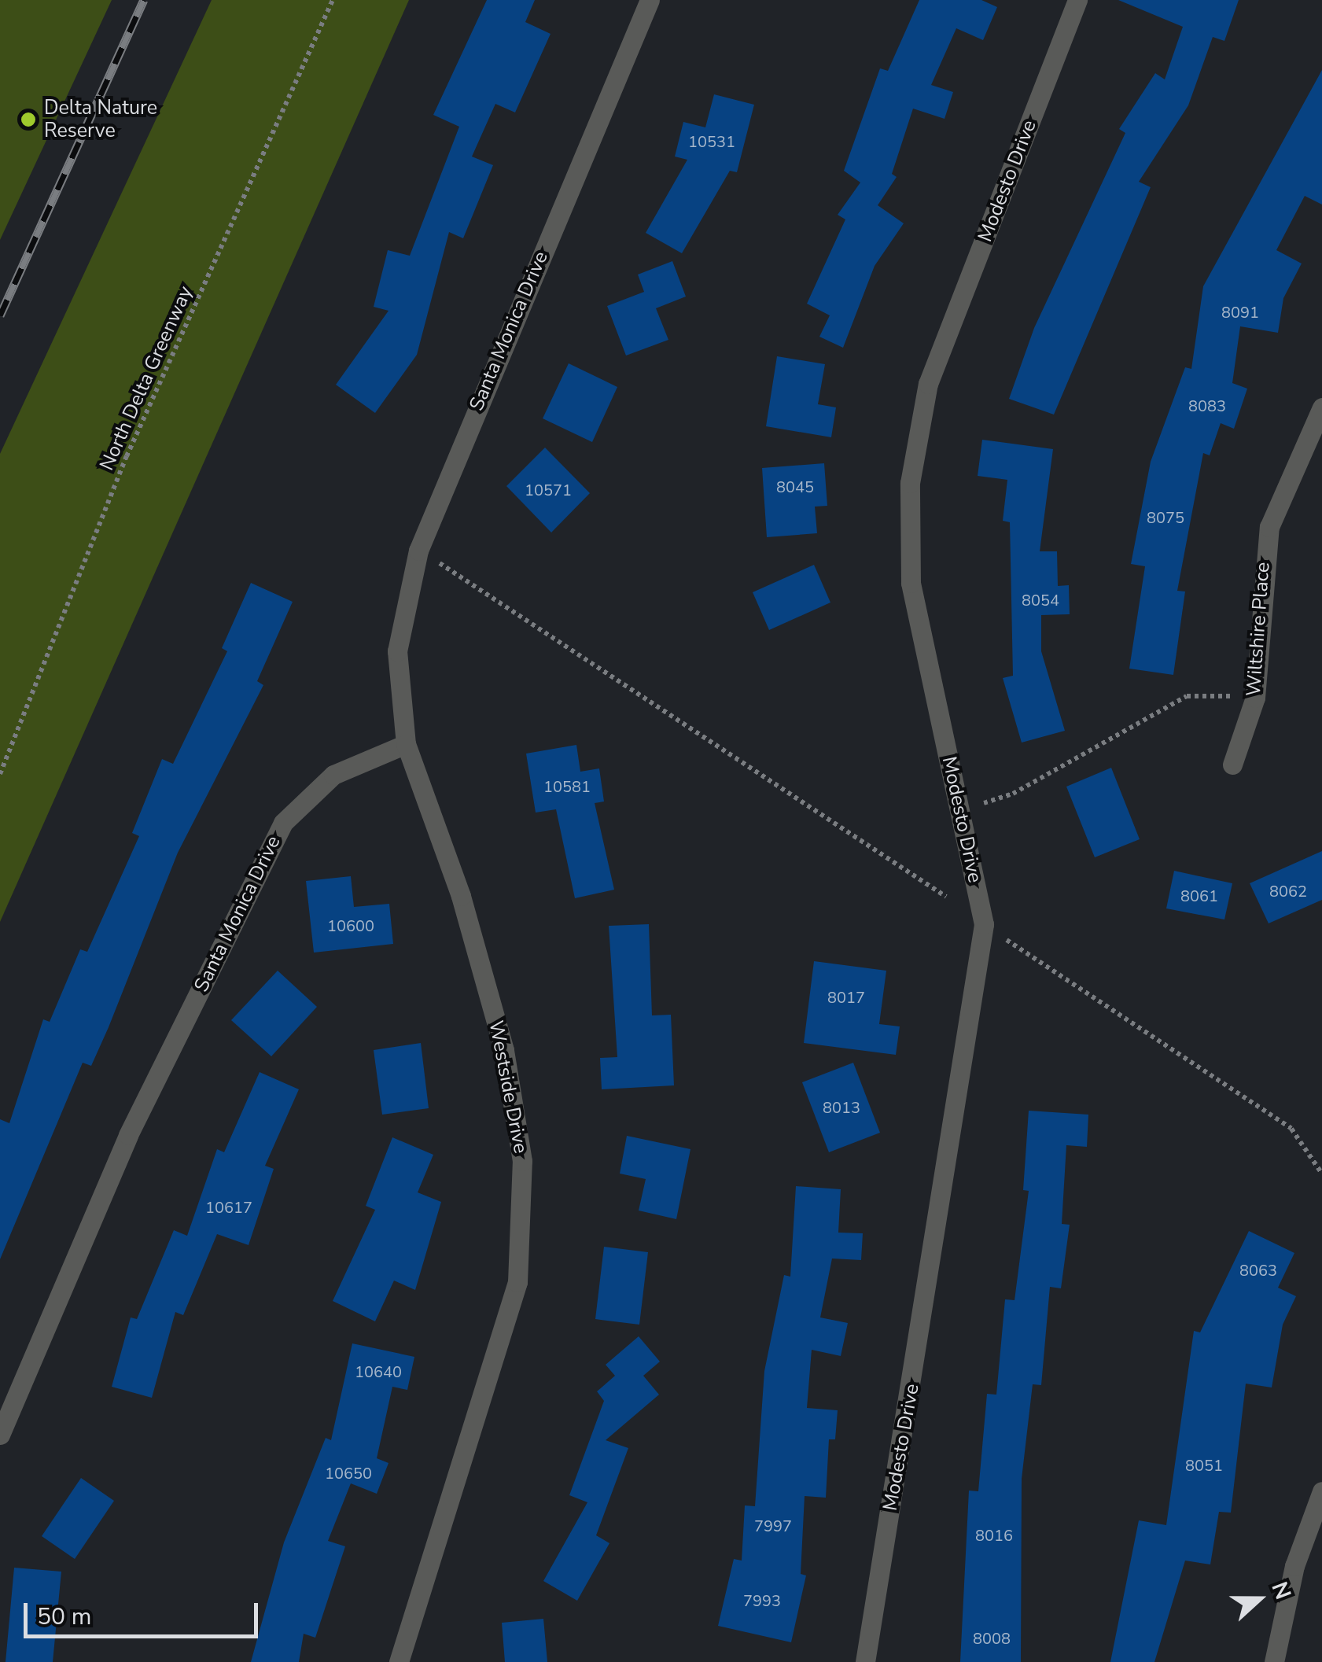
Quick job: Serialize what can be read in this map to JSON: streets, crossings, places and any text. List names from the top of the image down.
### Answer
{
  "streets": {
    "street": [
      "Modesto Drive",
      "Santa Monica Drive",
      "Wiltshire Place",
      "Westside Drive"
    ],
    "path": ["North Delta Greenway"]
  },
  "crossings": [
    ["Santa Monica Drive", "Westside Drive"]
  ],
  "places": ["Delta Nature Reserve"],
  "house_numbers": [
    "10531",
    "8091",
    "8083",
    "8045",
    "10571",
    "8075",
    "8054",
    "10581",
    "8062",
    "8061",
    "10600",
    "8017",
    "8013",
    "10617",
    "8063",
    "10640",
    "8051",
    "10650",
    "7997",
    "8016",
    "7993",
    "8008"
  ],
  "scale_bar": "50 m",
  "north": "right"
}
